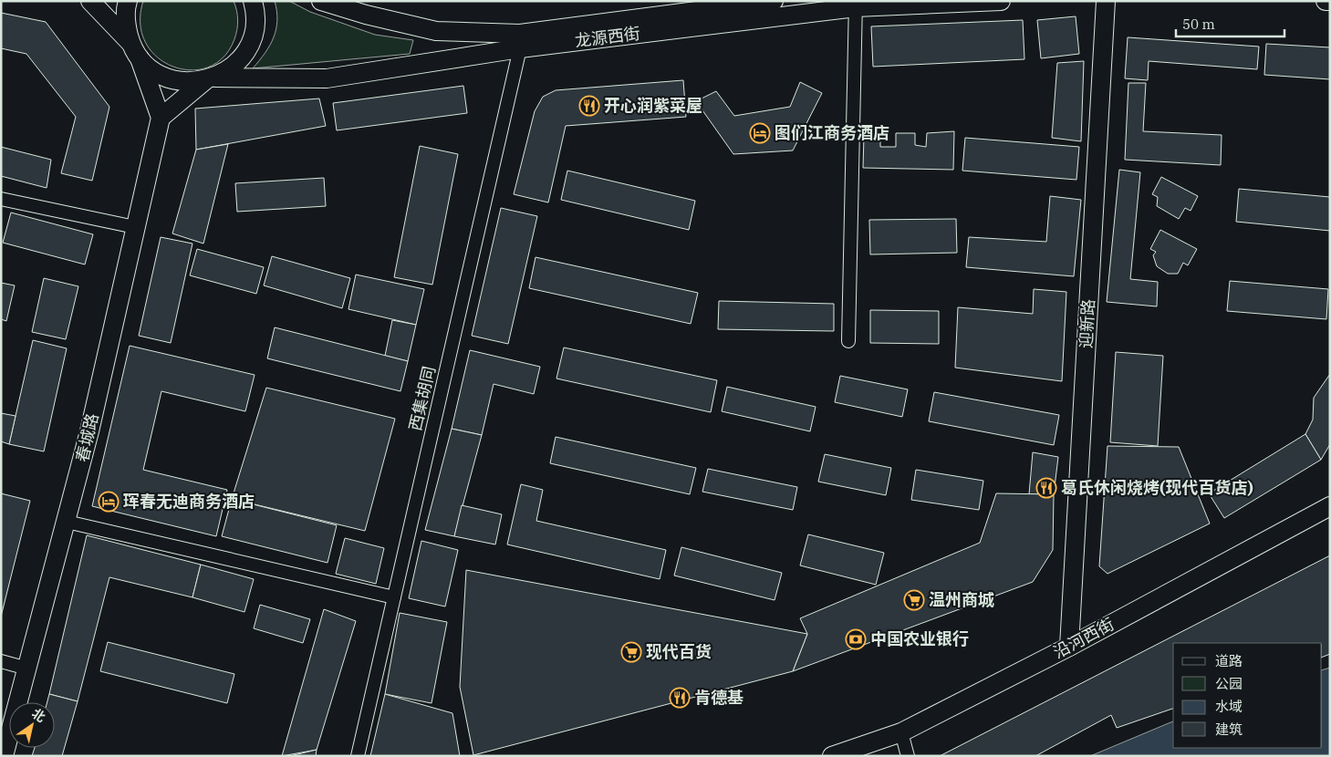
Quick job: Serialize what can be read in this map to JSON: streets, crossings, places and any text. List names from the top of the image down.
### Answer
{
  "streets": {
    "main road": [
      "龙源西街",
      "迎新路",
      "春城路",
      "沿河西街"
    ],
    "street": ["西集胡同"]
  },
  "crossings": [
    ["龙源西街", "西集胡同"],
    ["迎新路", "沿河西街"]
  ],
  "places": {
    "restaurant": ["开心润紫菜屋", "葛氏休闲烧烤(现代百货店)", "肯德基"],
    "hotel": ["图们江商务酒店", "珲春无迪商务酒店"],
    "supermarket": ["温州商城", "现代百货"],
    "bank": ["中国农业银行"]
  },
  "legend": [
    "道路",
    "公园",
    "水域",
    "建筑"
  ],
  "scale_bar": "50 m",
  "north": "top right"
}
